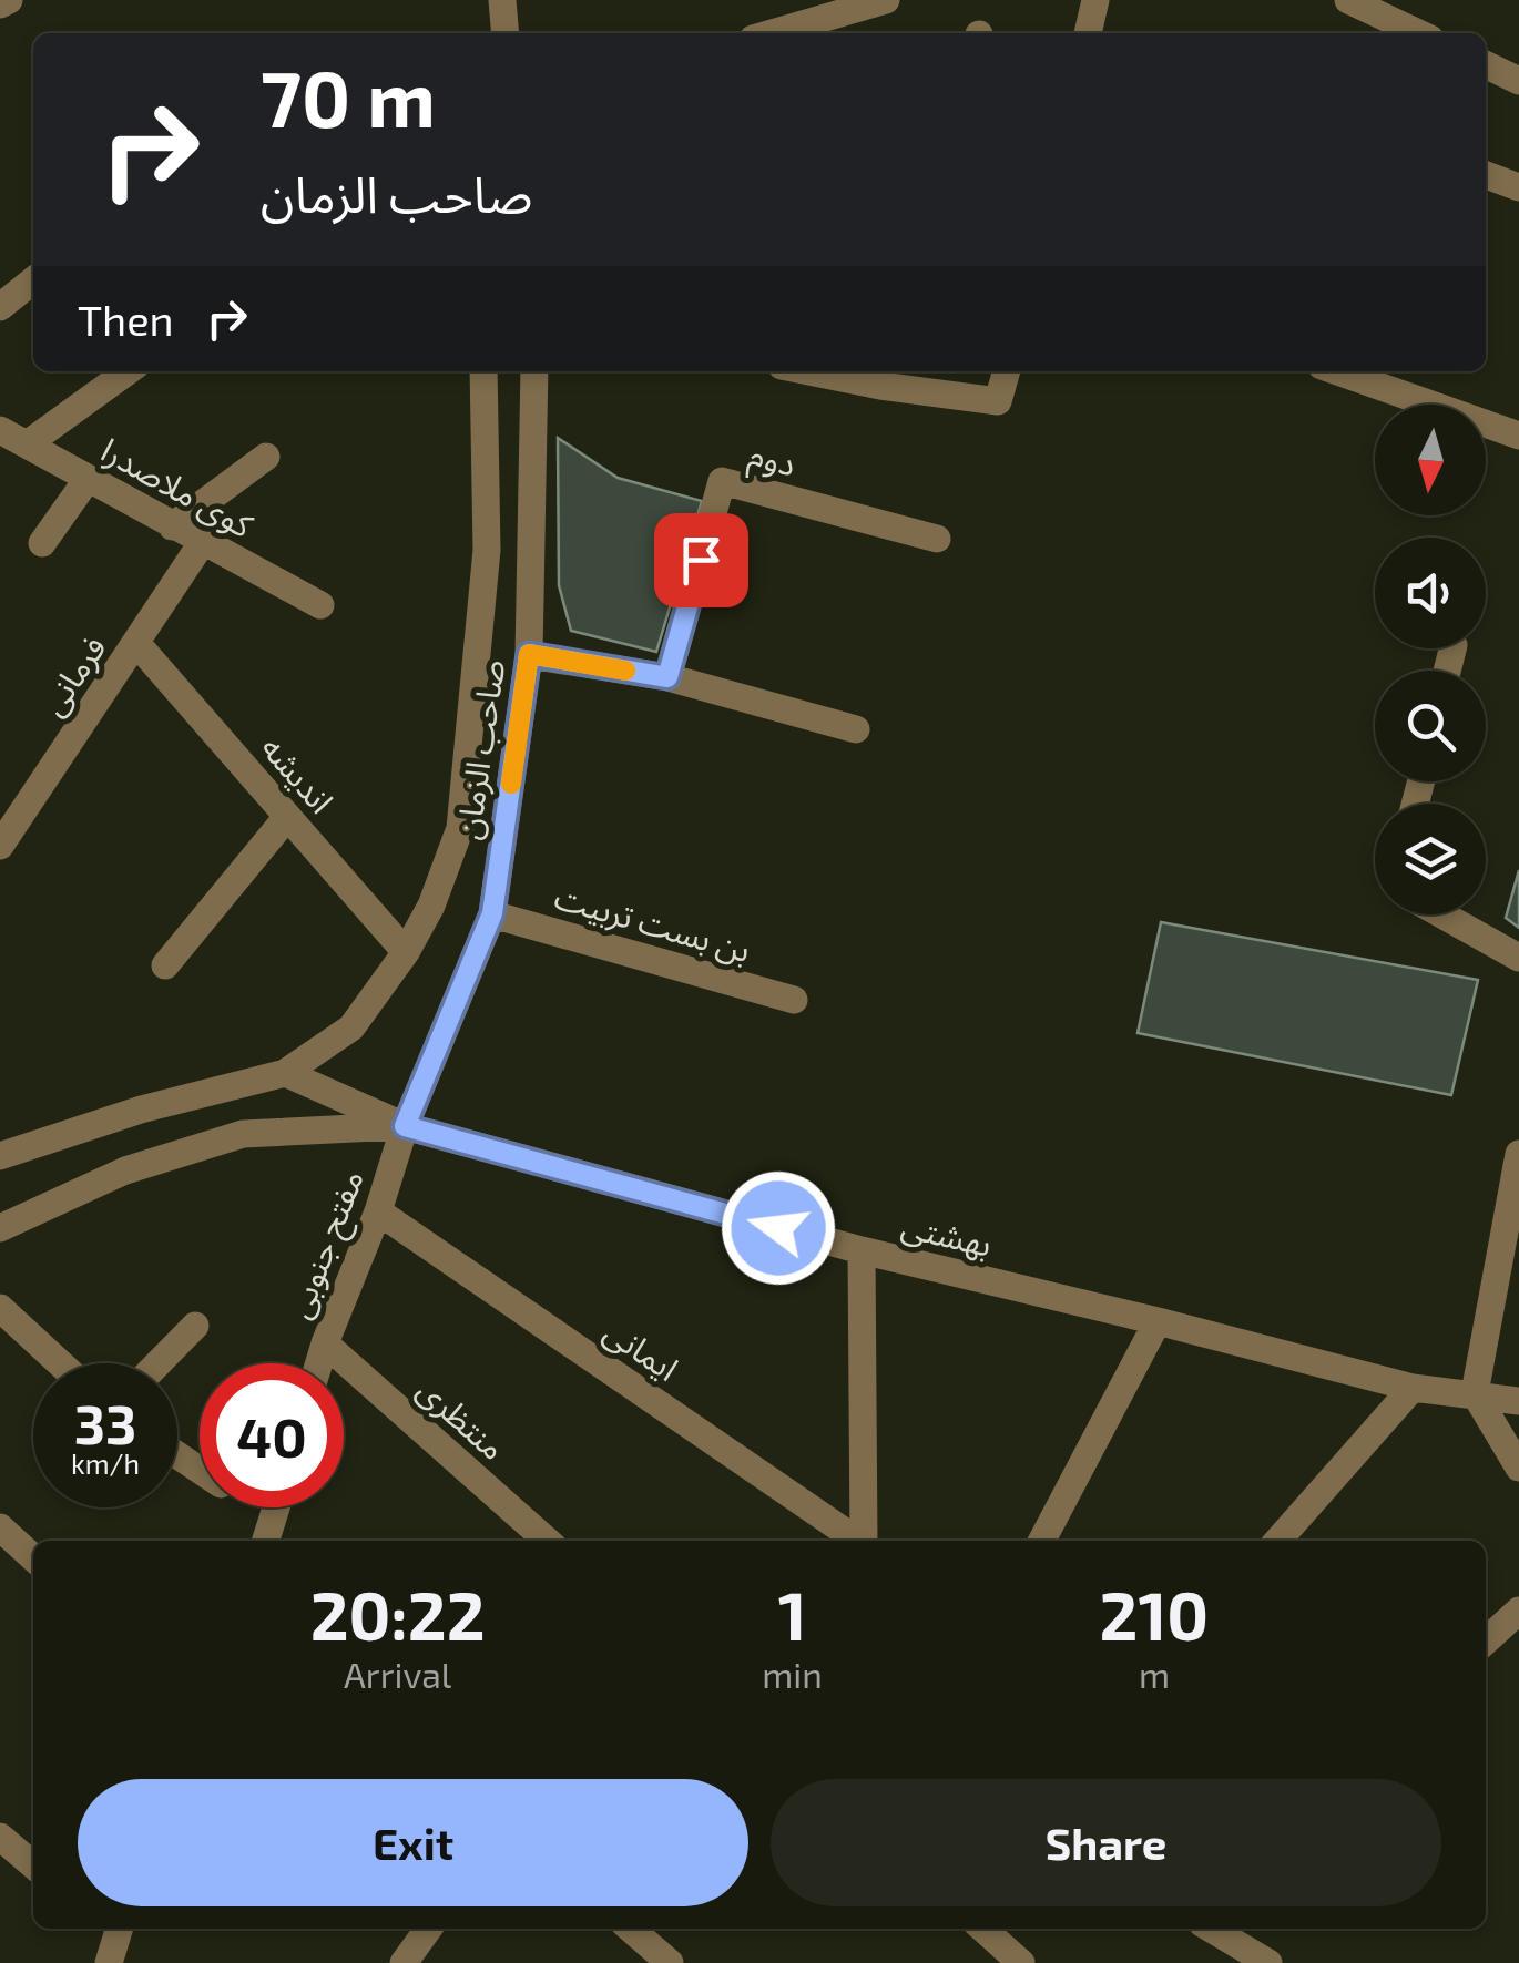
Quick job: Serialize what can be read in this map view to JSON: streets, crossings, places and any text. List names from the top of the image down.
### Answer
{
  "streets": {
    "street": [
      "دوم",
      "کوی ملاصدرا",
      "فرمانی",
      "صاحب الزمان",
      "اندیشه",
      "بن بست تربیت",
      "بهشتی",
      "مفتح جنوبی",
      "ایمانی",
      "منتظری"
    ]
  },
  "crossings": [
    ["کوی ملاصدرا", "فرمانی"],
    ["فرمانی", "اندیشه"],
    ["صاحب الزمان", "اندیشه"],
    ["صاحب الزمان", "بن بست تربیت"],
    ["صاحب الزمان", "بهشتی"],
    ["صاحب الزمان", "مفتح جنوبی"],
    ["بهشتی", "مفتح جنوبی"],
    ["مفتح جنوبی", "ایمانی"],
    ["مفتح جنوبی", "منتظری"]
  ],
  "north": "bottom",
  "page": {
    "turn": ["70 m", "صاحب الزمان"],
    "then": "Then",
    "speed": "33 km/h",
    "limit": "40",
    "eta": [
      "20:22",
      "Arrival",
      "1",
      "min",
      "210",
      "m"
    ],
    "buttons": ["Exit", "Share"]
  }
}
